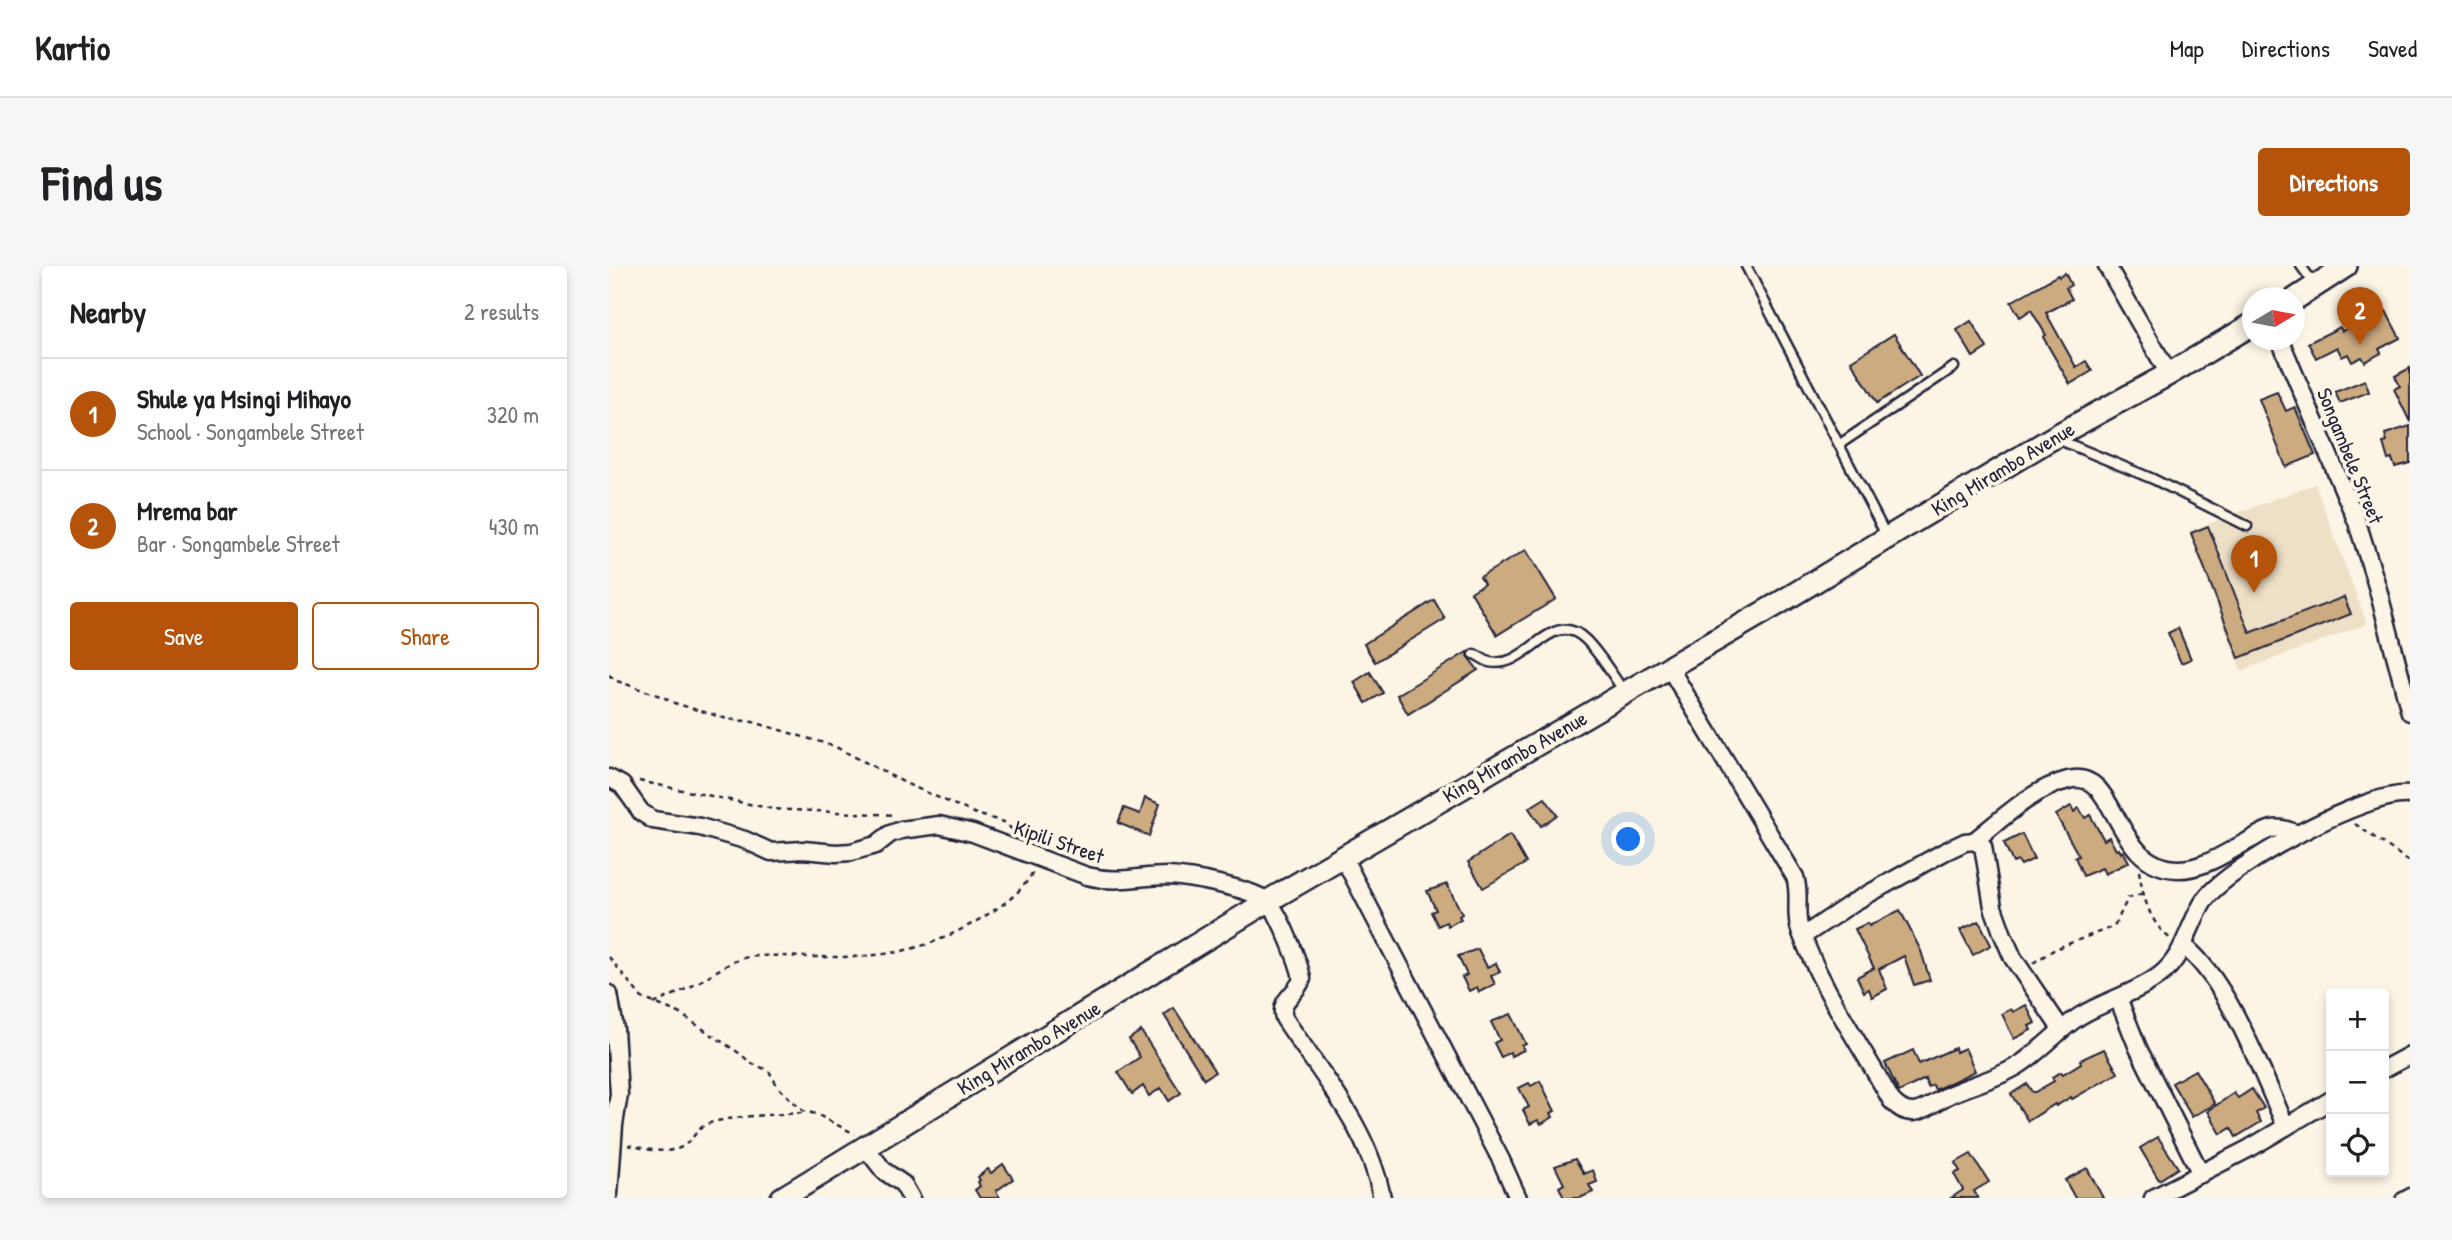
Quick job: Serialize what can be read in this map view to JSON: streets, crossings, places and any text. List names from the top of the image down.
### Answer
{
  "streets": {
    "main road": ["King Mirambo Avenue"],
    "street": ["Songambele Street", "Kipili Street"]
  },
  "crossings": [
    ["King Mirambo Avenue", "Kipili Street"]
  ],
  "north": "right",
  "page": {
    "header": "Kartio",
    "nav": ["Map", "Directions", "Saved"],
    "buttons": [
      "Directions",
      ["Save", "Share"]
    ],
    "title": "Find us",
    "heading": ["Nearby", "2 results"],
    "pins": ["2", "1"],
    "list": [
      {
        "mark": "1",
        "name": "Shule ya Msingi Mihayo",
        "note": "School · Songambele Street",
        "value": "320 m"
      },
      {
        "mark": "2",
        "name": "Mrema bar",
        "note": "Bar · Songambele Street",
        "value": "430 m"
      }
    ],
    "map_buttons": ["+", "−"]
  }
}
